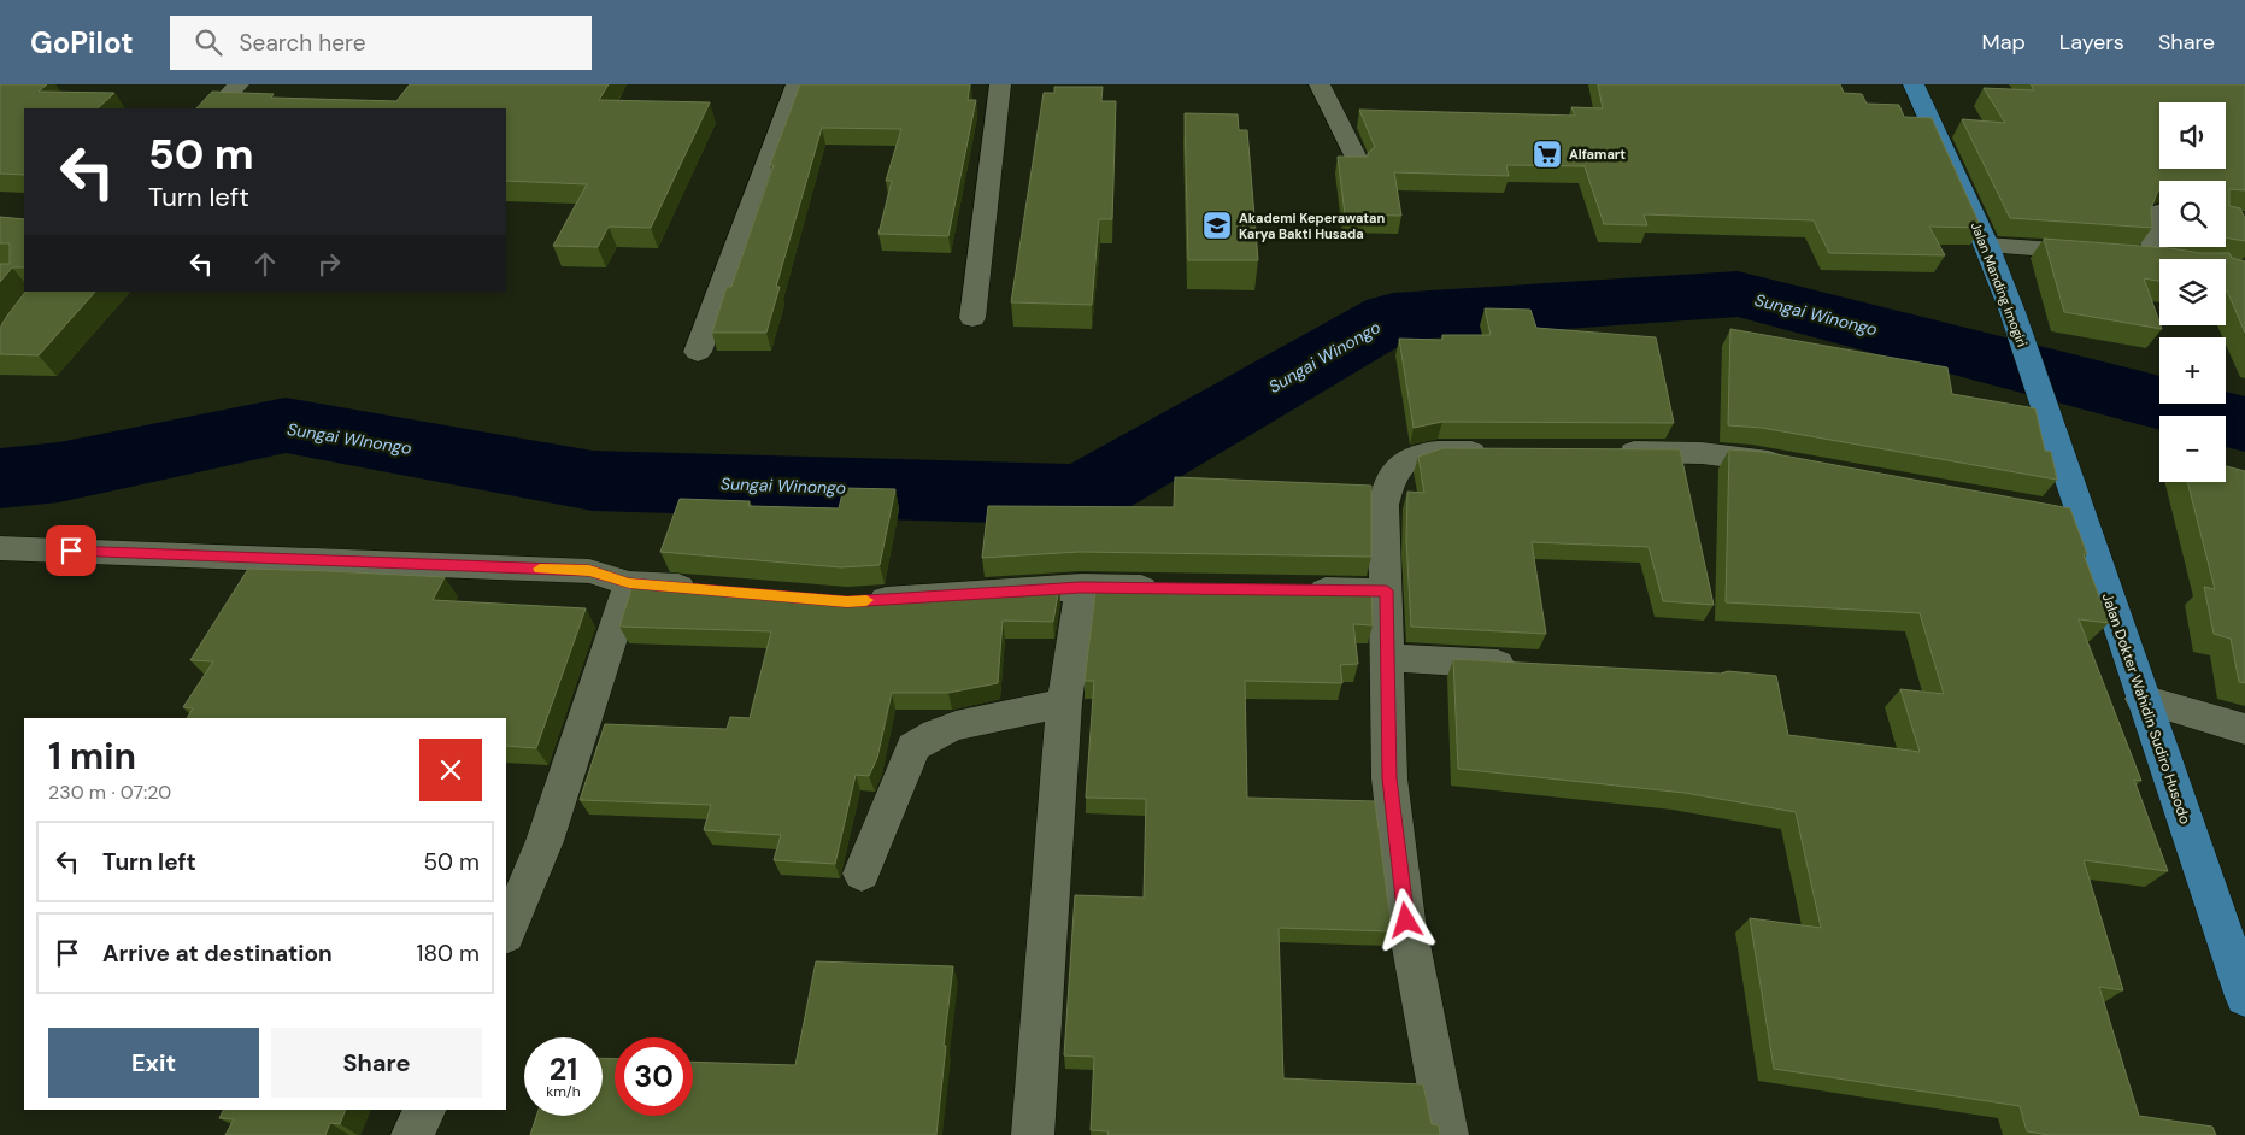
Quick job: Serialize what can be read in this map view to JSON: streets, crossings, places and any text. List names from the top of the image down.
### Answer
{
  "streets": {
    "main road": ["Jalan Manding Imogiri", "Jalan Dokter Wahidin Sudiro Husodo"]
  },
  "crossings": [
    ["Jalan Manding Imogiri", "Jalan Dokter Wahidin Sudiro Husodo"]
  ],
  "water": ["Sungai Winongo", "Sungai WInongo"],
  "places": {
    "supermarket": ["Alfamart"],
    "school or university": ["Akademi Keperawatan Karya Bakti Husada"]
  },
  "page": {
    "header": "GoPilot",
    "search": "Search here",
    "nav": ["Map", "Layers", "Share"],
    "map_buttons": ["+", "−"],
    "turn": ["50 m", "Turn left"],
    "heading": ["1 min", "230 m · 07:20"],
    "list": [
      {
        "name": "Turn left",
        "value": "50 m"
      },
      {
        "name": "Arrive at destination",
        "value": "180 m"
      }
    ],
    "buttons": ["Exit", "Share"],
    "speed": "21 km/h",
    "limit": "30"
  }
}
